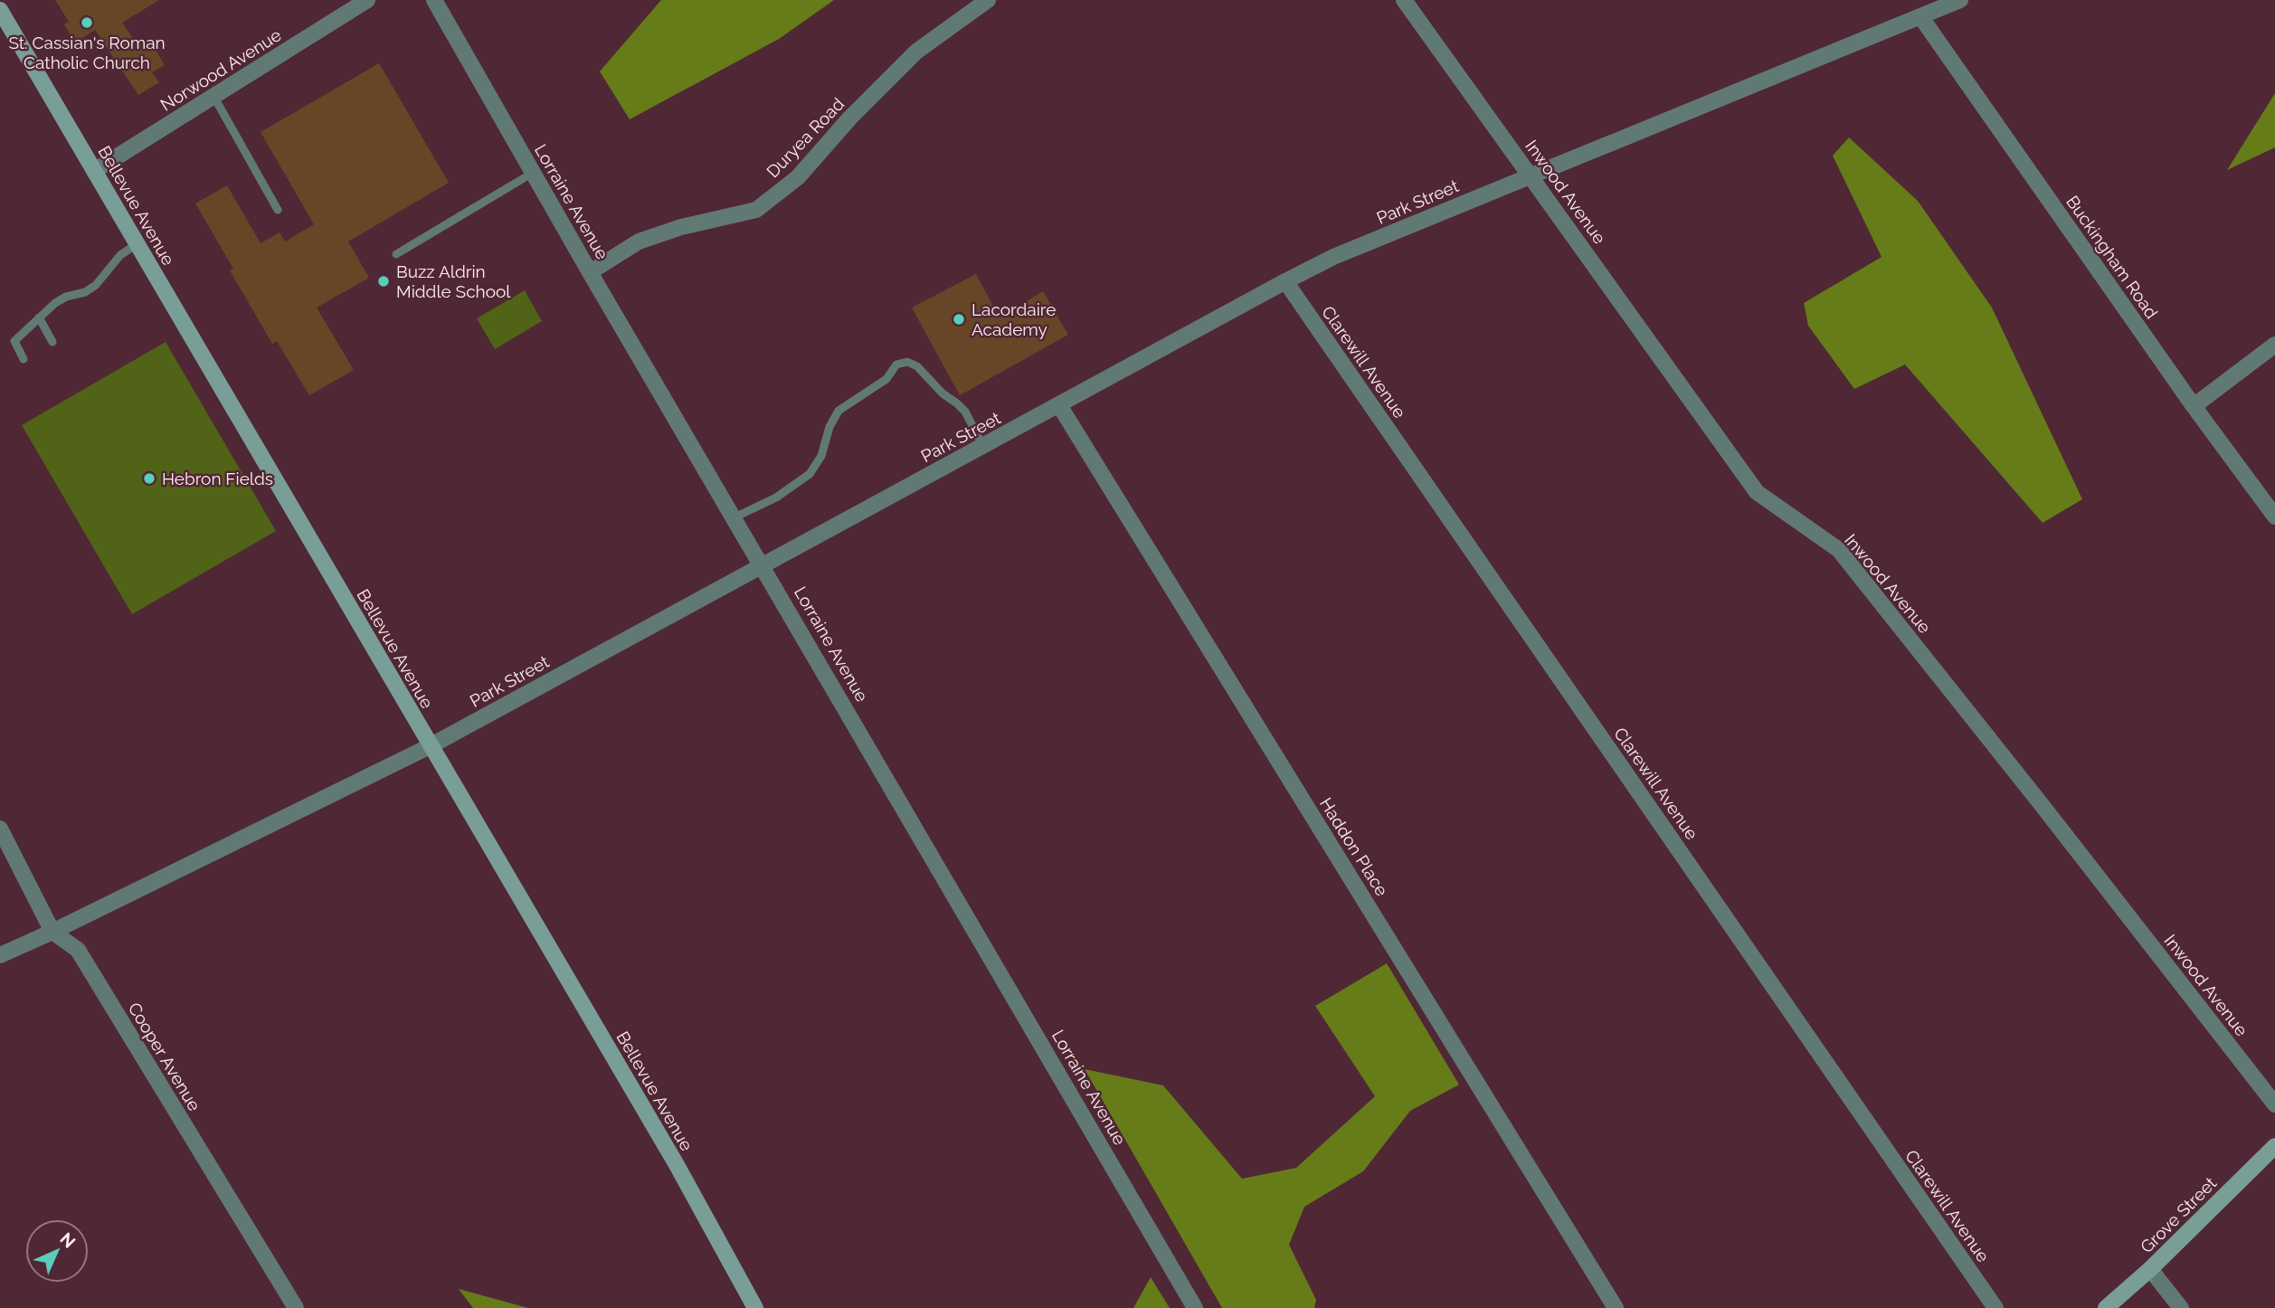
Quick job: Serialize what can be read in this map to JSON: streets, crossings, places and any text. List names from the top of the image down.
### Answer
{
  "streets": {
    "street": [
      "Norwood Avenue",
      "Duryea Road",
      "Inwood Avenue",
      "Lorraine Avenue",
      "Park Street",
      "Bellevue Avenue",
      "Buckingham Road",
      "Clarewill Avenue",
      "Haddon Place",
      "Cooper Avenue",
      "Grove Street"
    ]
  },
  "crossings": [
    ["Norwood Avenue", "Bellevue Avenue"],
    ["Duryea Road", "Lorraine Avenue"],
    ["Inwood Avenue", "Park Street"],
    ["Lorraine Avenue", "Park Street"],
    ["Park Street", "Bellevue Avenue"],
    ["Park Street", "Buckingham Road"],
    ["Park Street", "Clarewill Avenue"],
    ["Park Street", "Haddon Place"],
    ["Park Street", "Cooper Avenue"]
  ],
  "places": [
    "St. Cassian's Roman Catholic Church",
    "Buzz Aldrin Middle School",
    "Lacordaire Academy",
    "Hebron Fields"
  ],
  "north": "top right"
}
